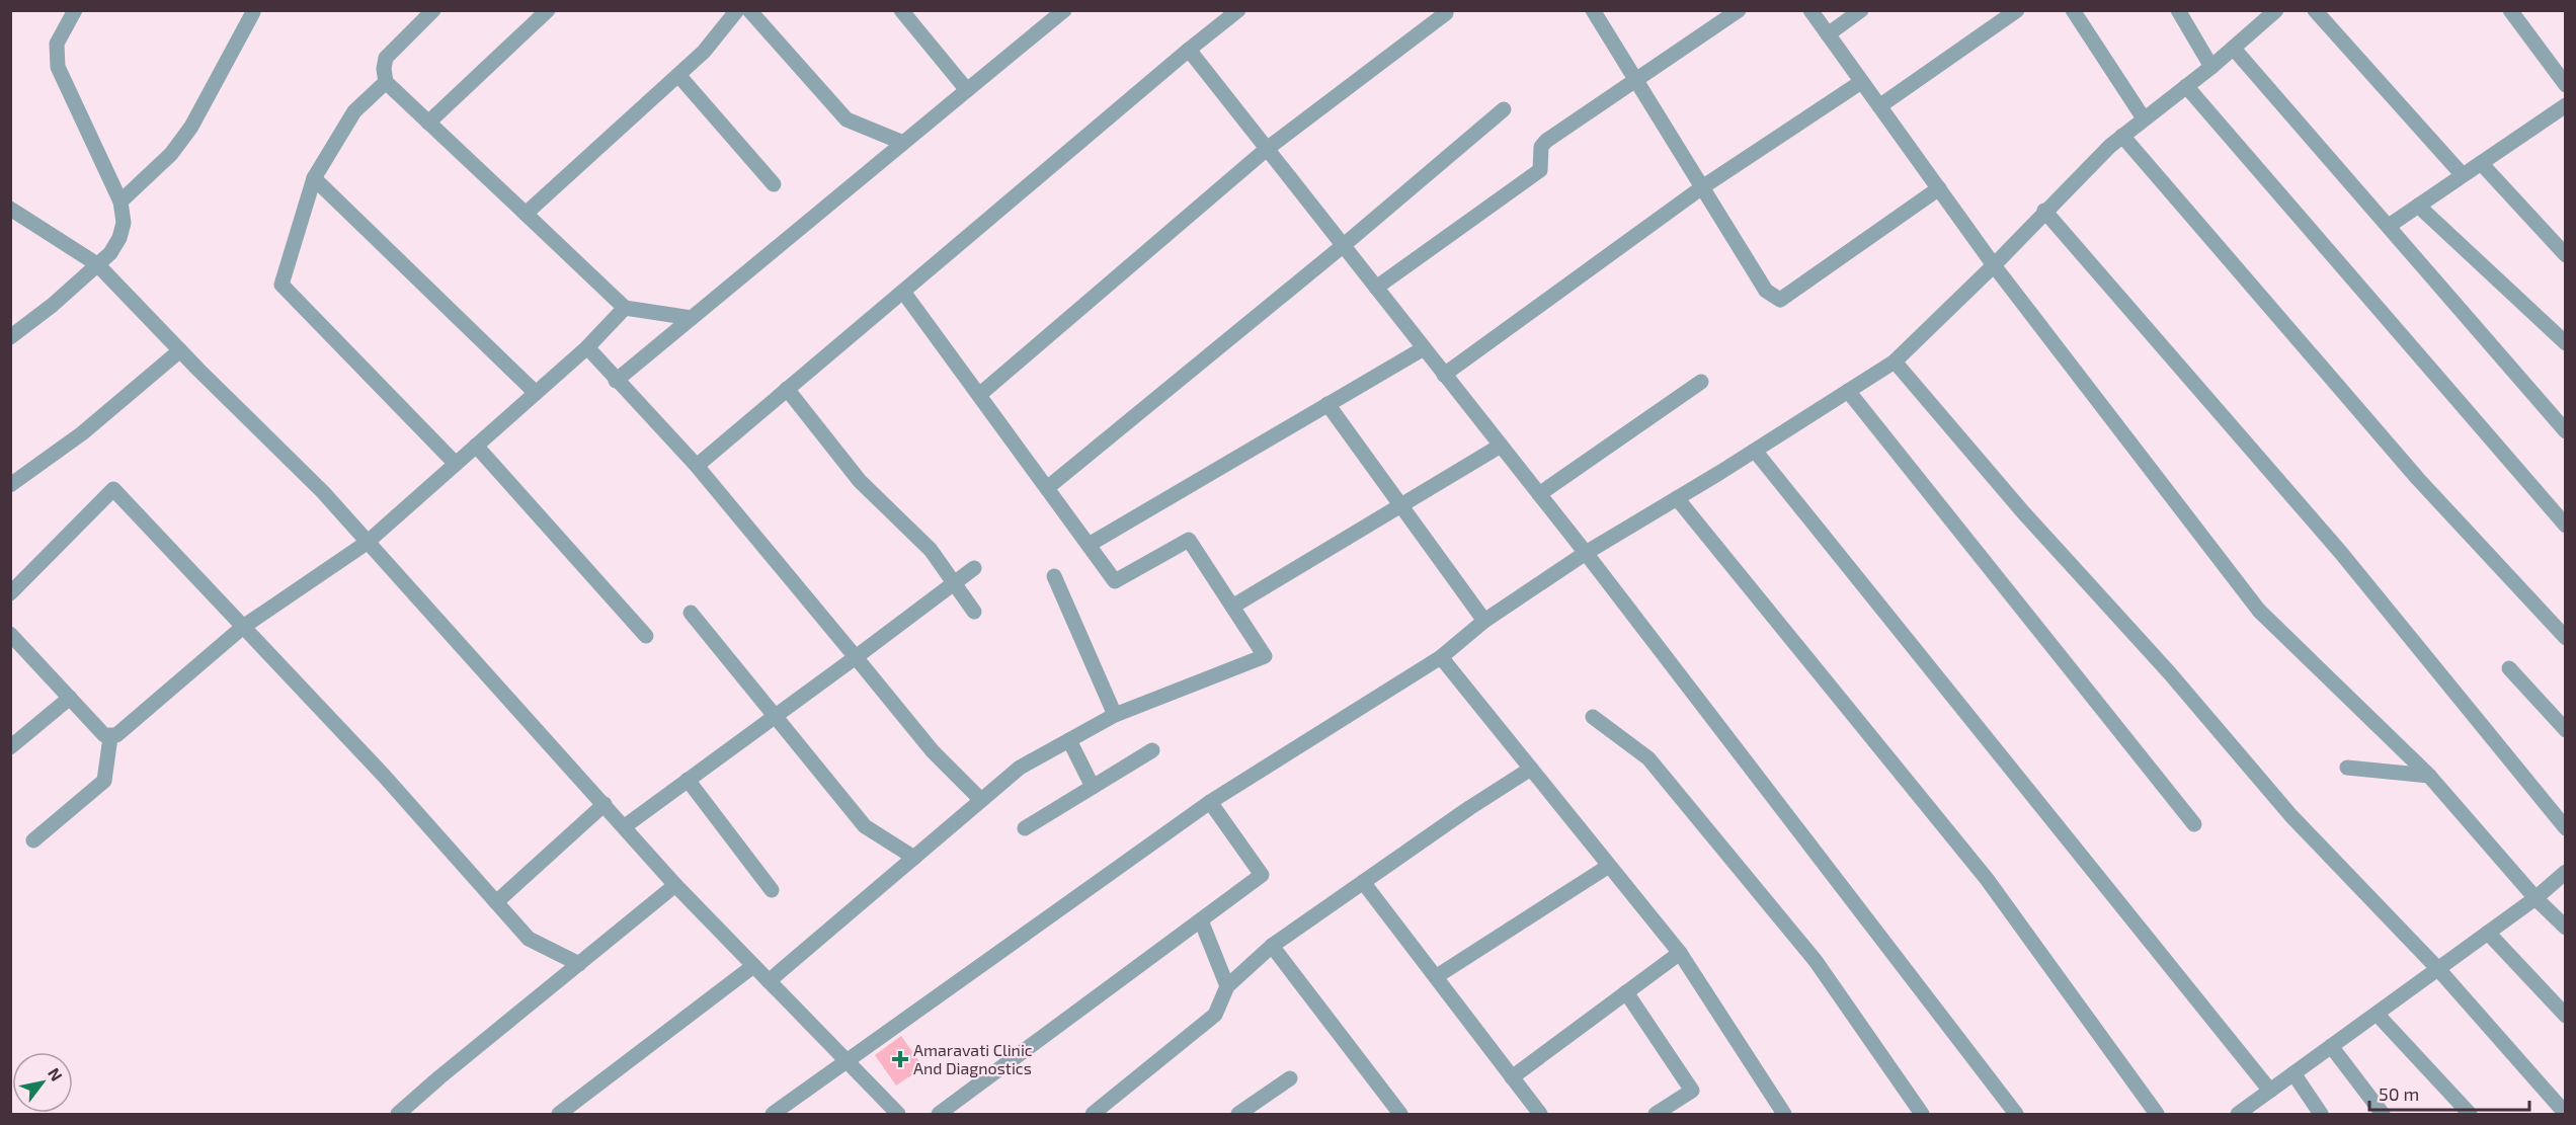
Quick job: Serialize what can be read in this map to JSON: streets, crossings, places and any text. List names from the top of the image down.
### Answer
{
  "places": {
    "health": ["Amaravati Clinic And Diagnostics"]
  },
  "scale_bar": "50 m",
  "north": "top right"
}
